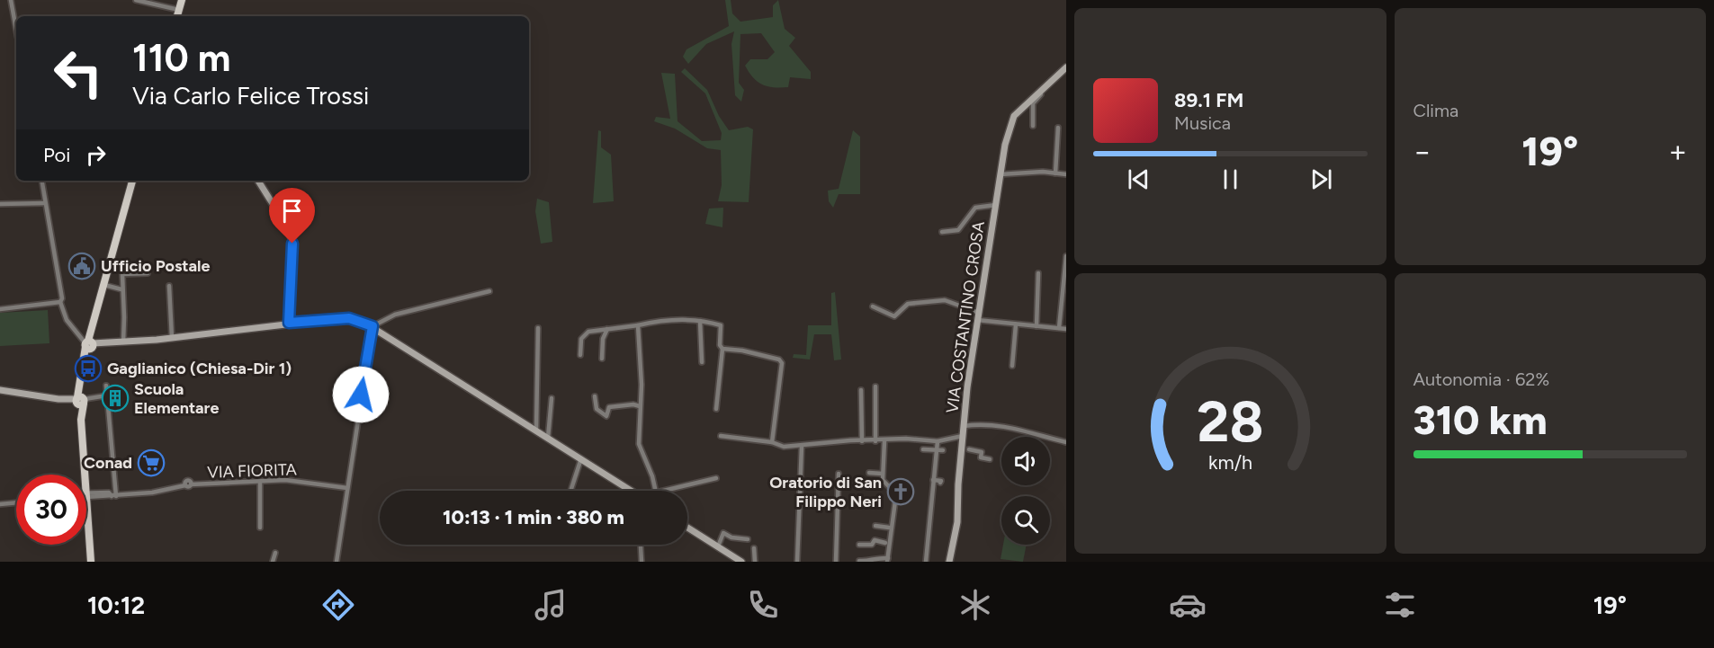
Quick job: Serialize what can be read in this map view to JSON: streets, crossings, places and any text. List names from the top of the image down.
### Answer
{
  "streets": {
    "street": ["VIA COSTANTINO CROSA", "VIA FIORITA"]
  },
  "places": {
    "public building": ["Ufficio Postale"],
    "bus stop": ["Gaglianico (Chiesa-Dir 1)"],
    "building": ["Scuola Elementare"],
    "supermarket": ["Conad"],
    "church": ["Oratorio di San Filippo Neri"]
  },
  "page": {
    "tile": [
      "Clima",
      ["Autonomia · 62%", "310 km"]
    ],
    "turn": ["110 m", "Via Carlo Felice Trossi"],
    "song": ["89.1 FM", "Musica"],
    "then": "Poi",
    "heat": ["−", "19°", "+"],
    "limit": "30",
    "trip": "10:13 · 1 min · 380 m",
    "tabs": ["10:12", "19°"],
    "gauge": ["28", "km/h"]
  }
}
